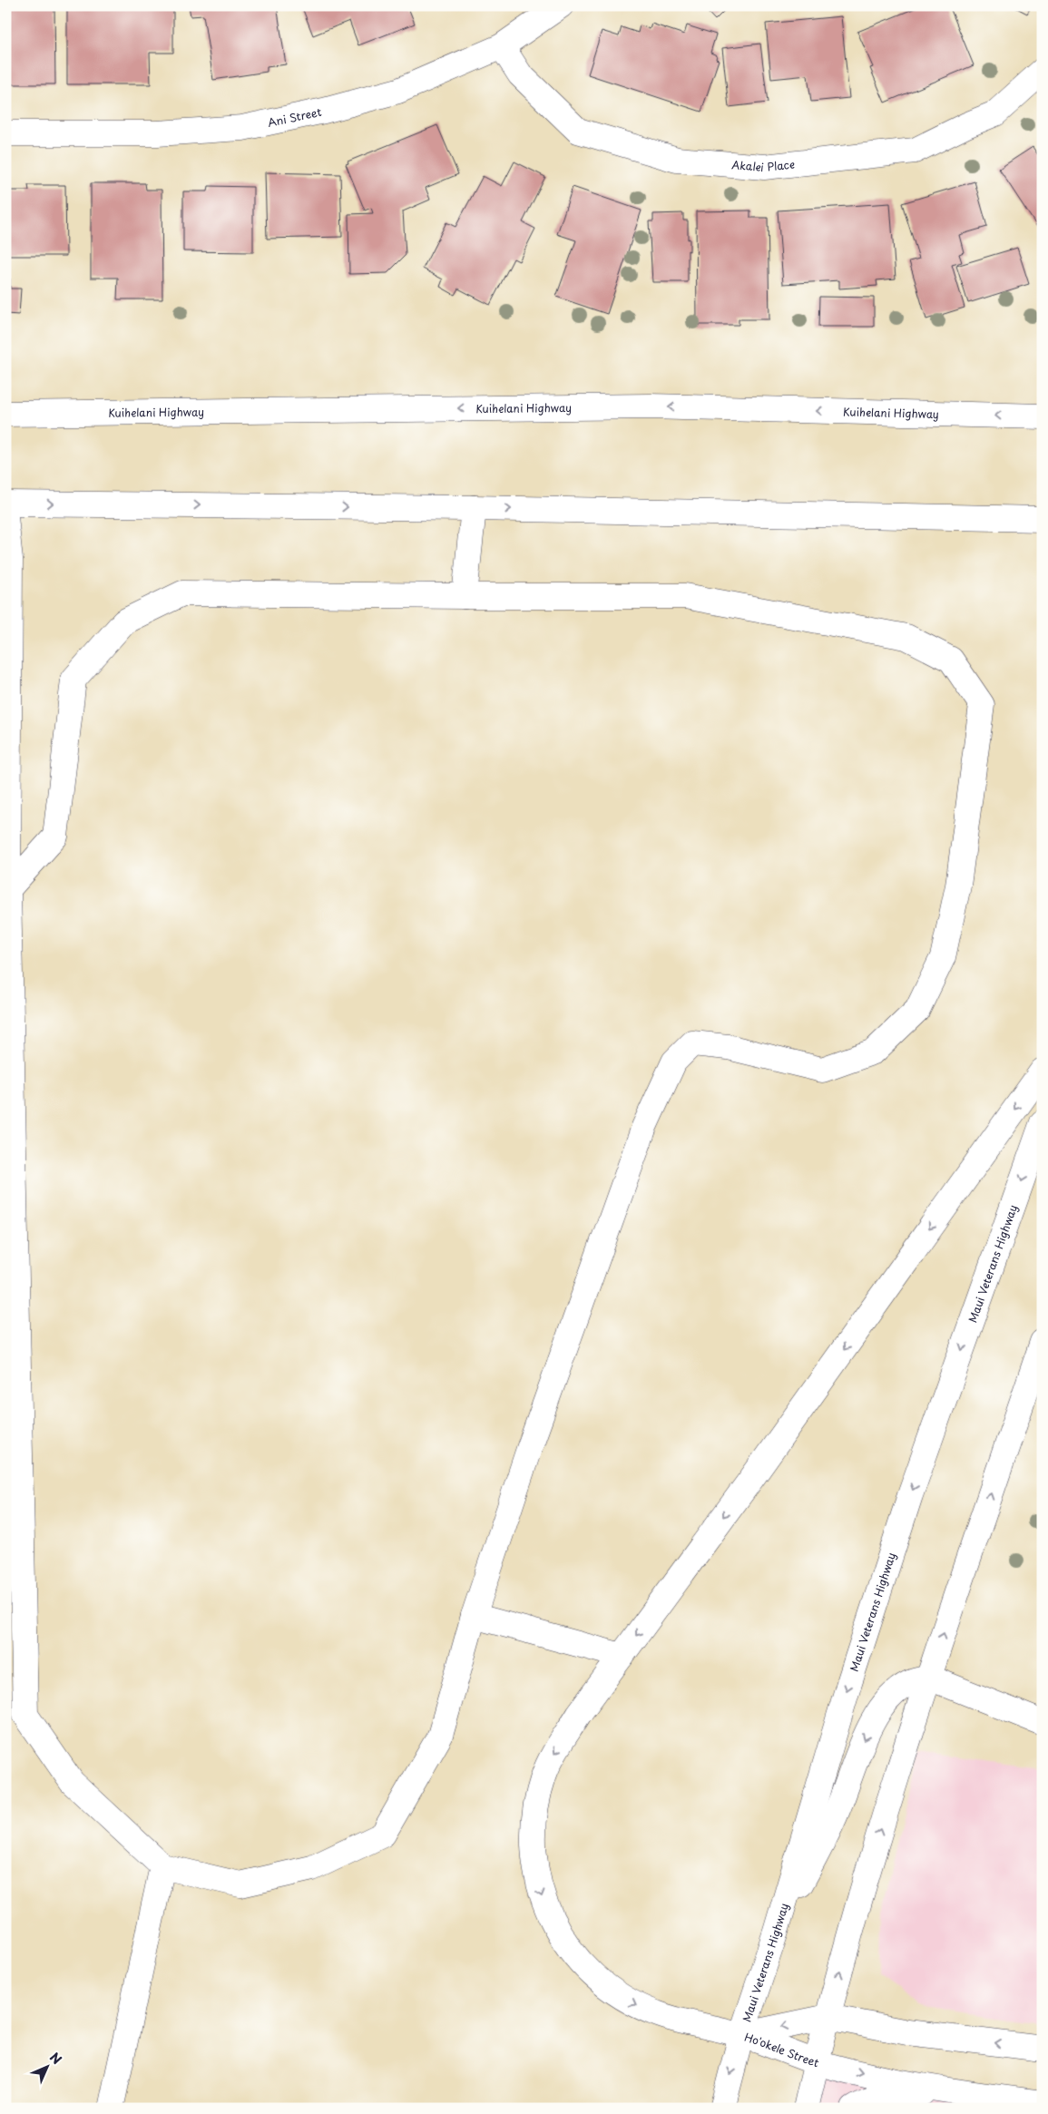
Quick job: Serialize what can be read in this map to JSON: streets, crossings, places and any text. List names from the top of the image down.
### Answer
{
  "streets": {
    "main road": [
      "Ani Street",
      "Akalei Place",
      "Kuihelani Highway",
      "Maui Veterans Highway",
      "Ho'okele Street"
    ]
  },
  "crossings": [
    ["Ani Street", "Akalei Place"],
    ["Maui Veterans Highway", "Ho'okele Street"]
  ],
  "north": "top right"
}
